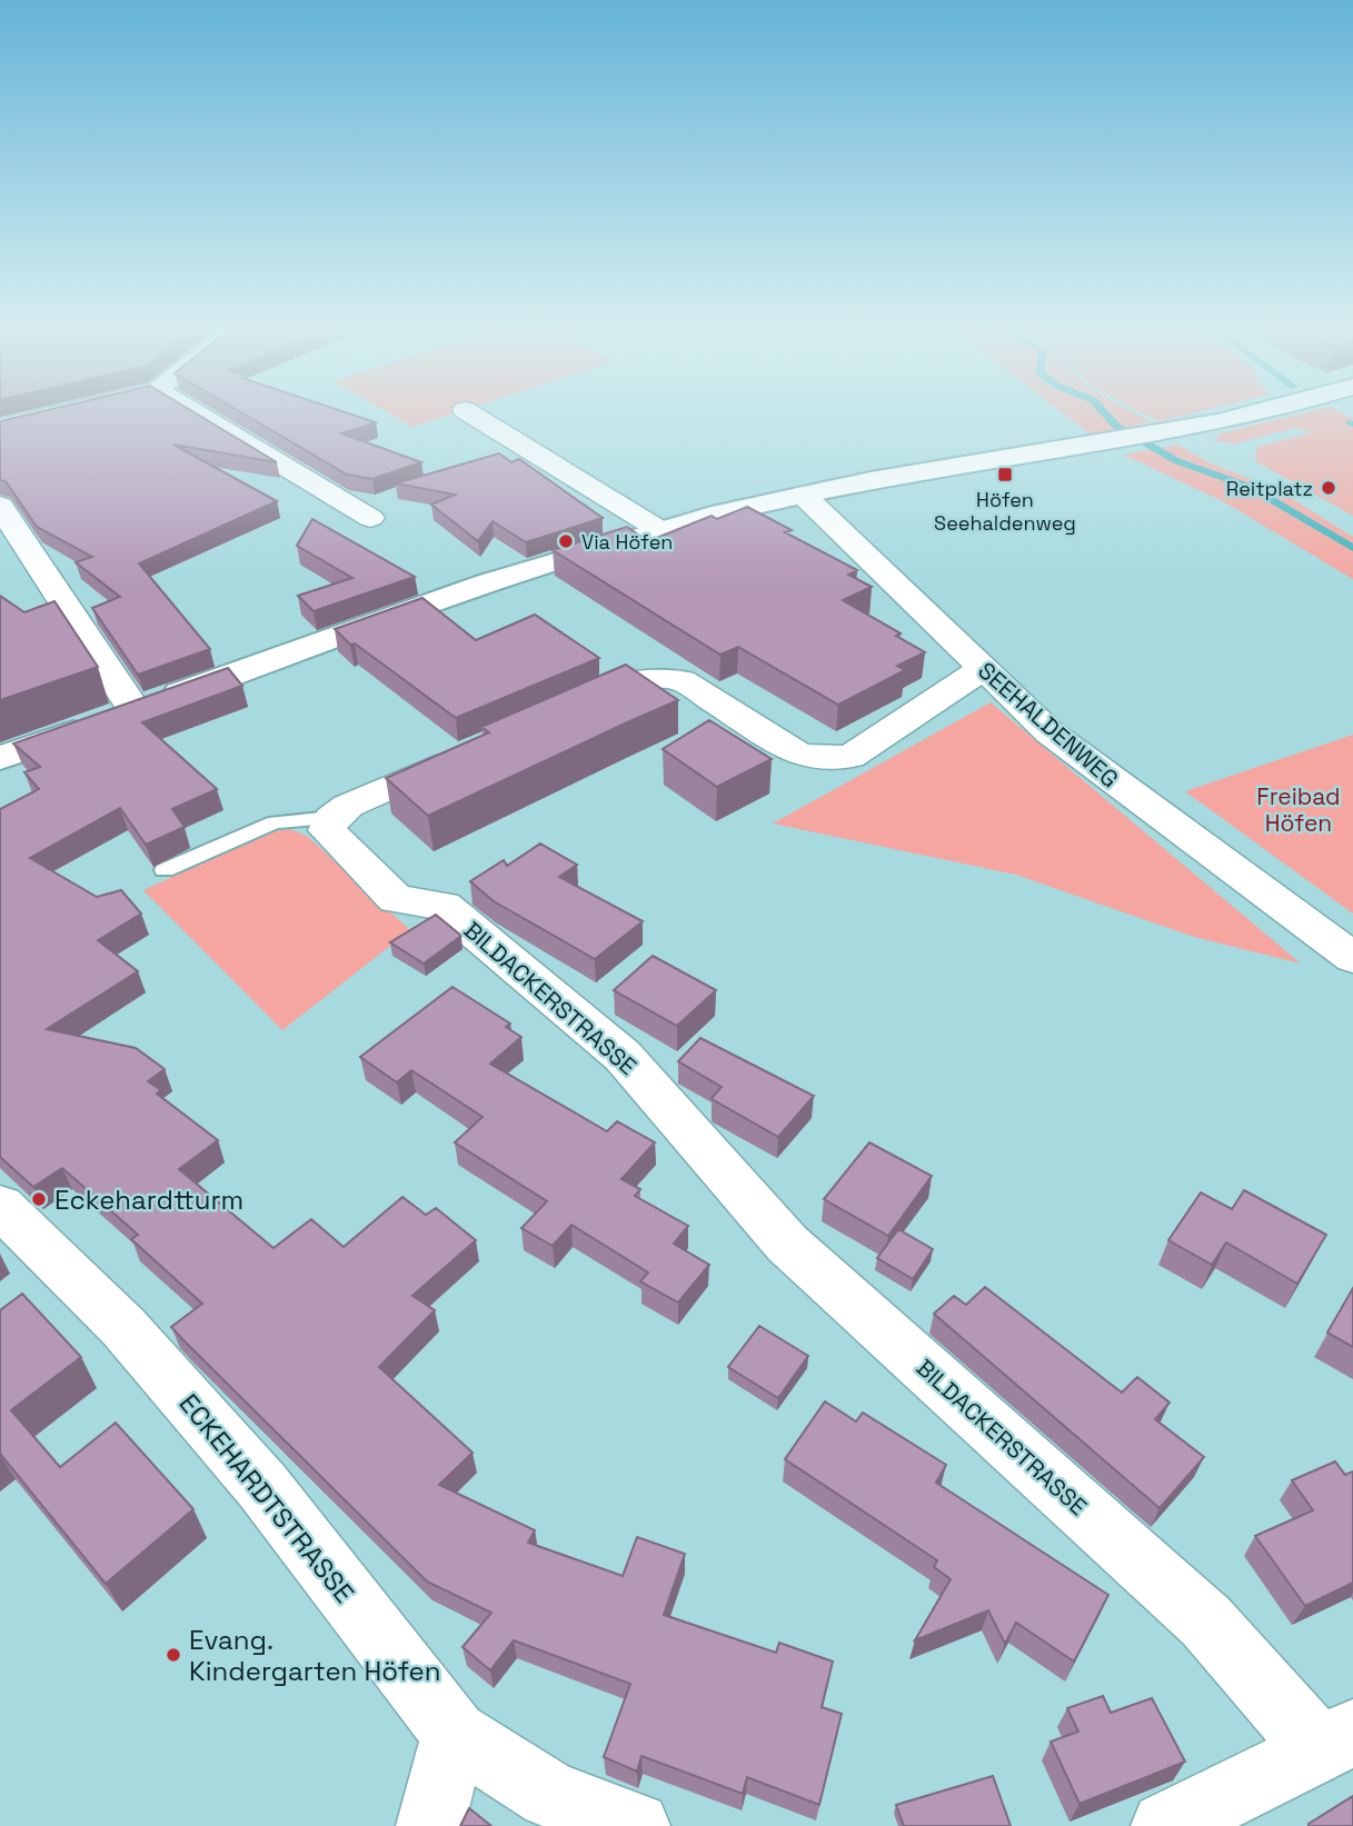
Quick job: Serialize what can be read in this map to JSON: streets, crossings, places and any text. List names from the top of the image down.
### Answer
{
  "streets": {
    "street": ["SEEHALDENWEG", "BILDACKERSTRASSE", "ECKEHARDTSTRASSE"]
  },
  "parks": ["Freibad Höfen"],
  "places": {
    "transit": ["Höfen Seehaldenweg"],
    "other": [
      "Reitplatz",
      "Via Höfen",
      "Eckehardtturm",
      "Evang. Kindergarten Höfen"
    ]
  }
}
